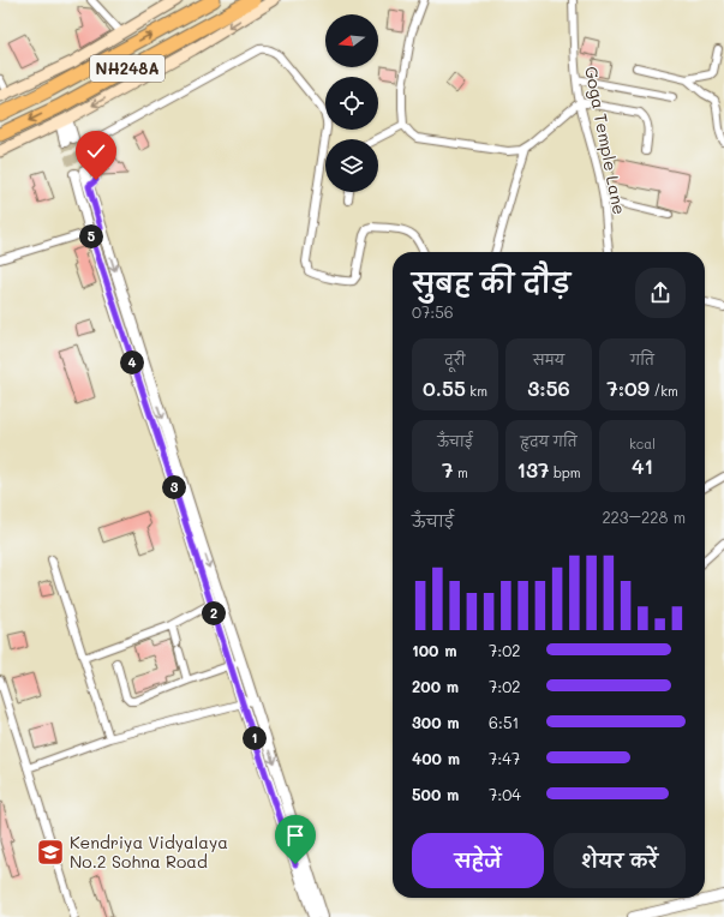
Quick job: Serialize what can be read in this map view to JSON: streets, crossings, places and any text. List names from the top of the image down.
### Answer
{
  "streets": {
    "highway": ["NH248A"],
    "street": ["Goga Temple Lane"]
  },
  "places": {
    "school or university": ["Kendriya Vidyalaya No.2 Sohna Road"]
  },
  "north": "left",
  "page": {
    "pins": [
      "5",
      "4",
      "3",
      "2",
      "1"
    ],
    "heading": ["सुबह की दौड़", "07:56"],
    "stats": [
      ["दूरी", "0.55 km"],
      ["समय", "3:56"],
      ["गति", "7:09 /km"],
      ["ऊँचाई", "7 m"],
      ["हृदय गति", "137 bpm"],
      ["kcal", "41"]
    ],
    "chart": ["ऊँचाई", "223–228 m"],
    "list": [
      {
        "name": "100 m",
        "note": "7:02"
      },
      {
        "name": "200 m",
        "note": "7:02"
      },
      {
        "name": "300 m",
        "note": "6:51"
      },
      {
        "name": "400 m",
        "note": "7:47"
      },
      {
        "name": "500 m",
        "note": "7:04"
      }
    ],
    "buttons": ["सहेजें", "शेयर करें"]
  }
}
